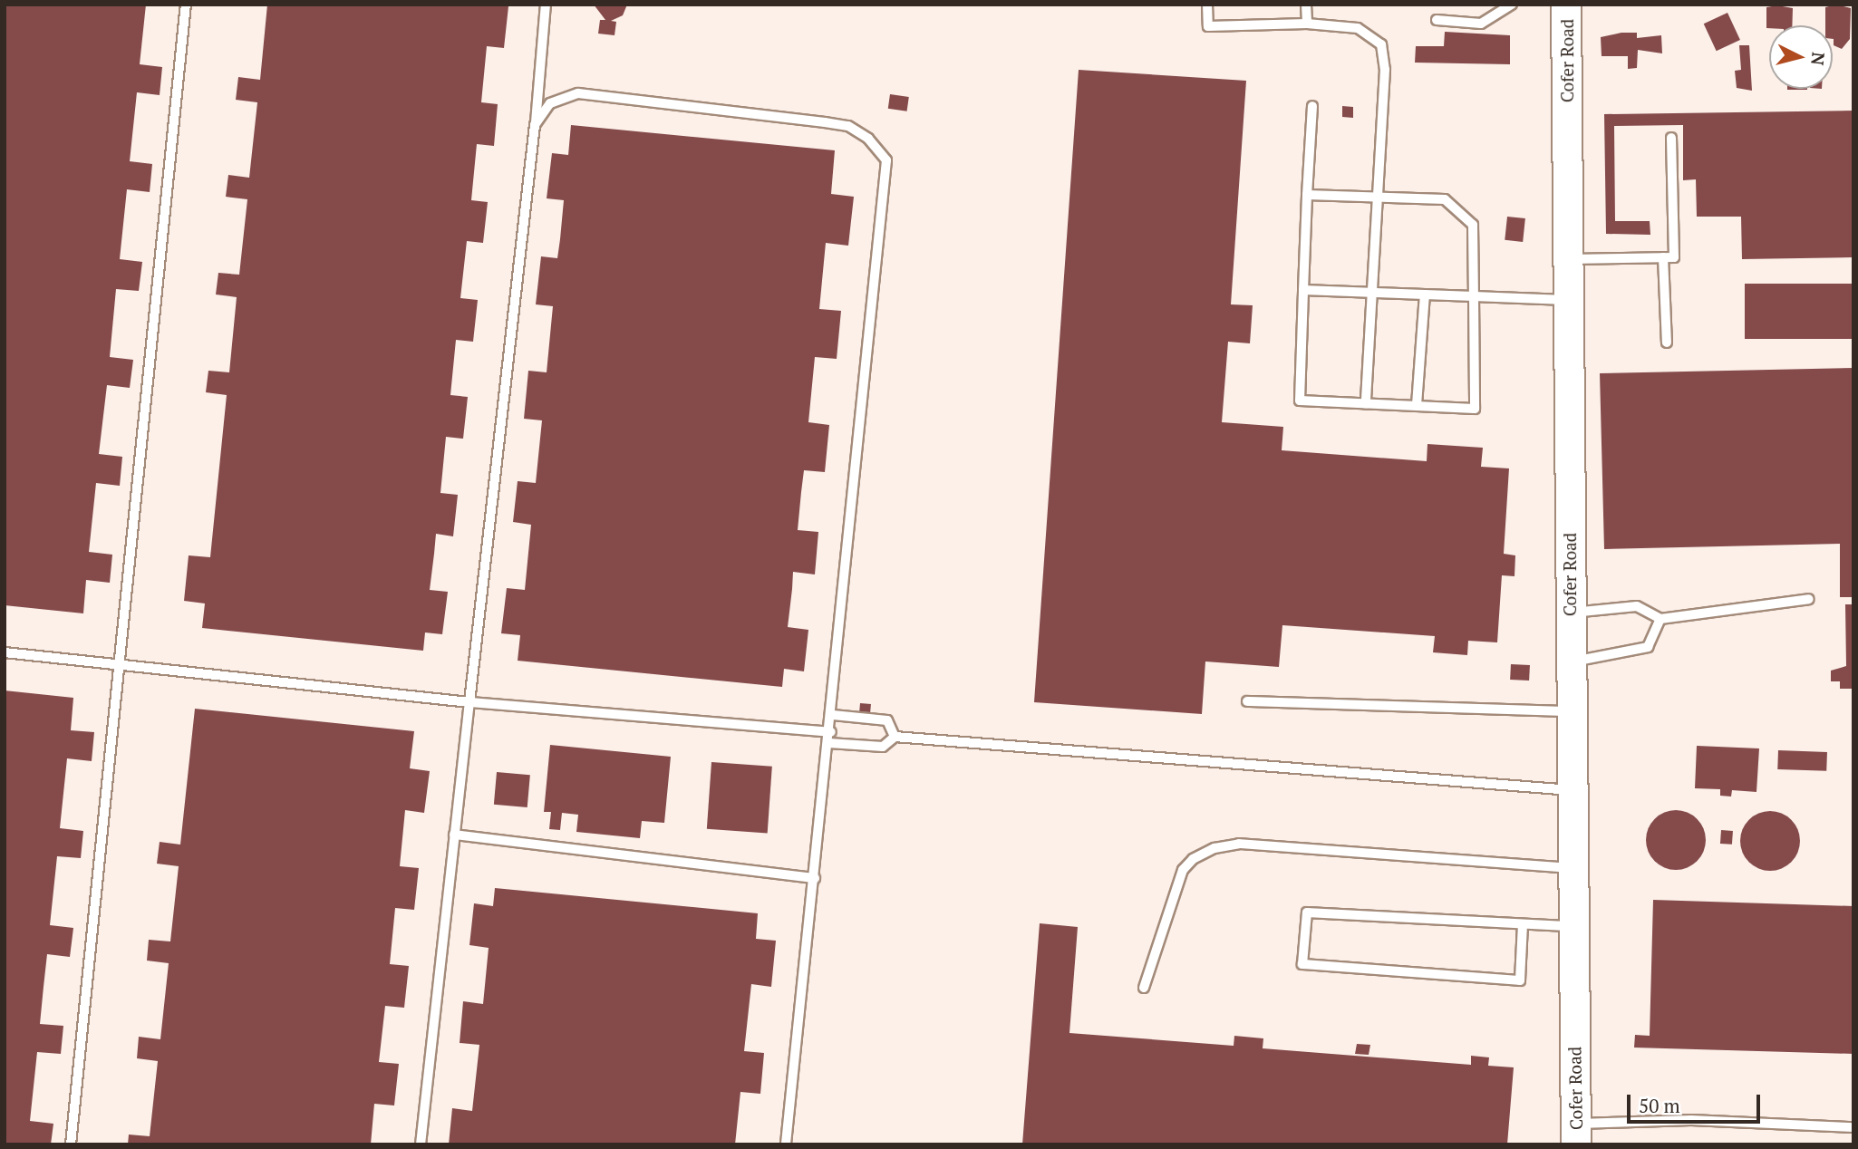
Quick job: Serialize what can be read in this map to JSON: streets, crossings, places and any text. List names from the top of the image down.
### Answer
{
  "streets": {
    "street": ["Cofer Road"]
  },
  "scale_bar": "50 m",
  "north": "right"
}
